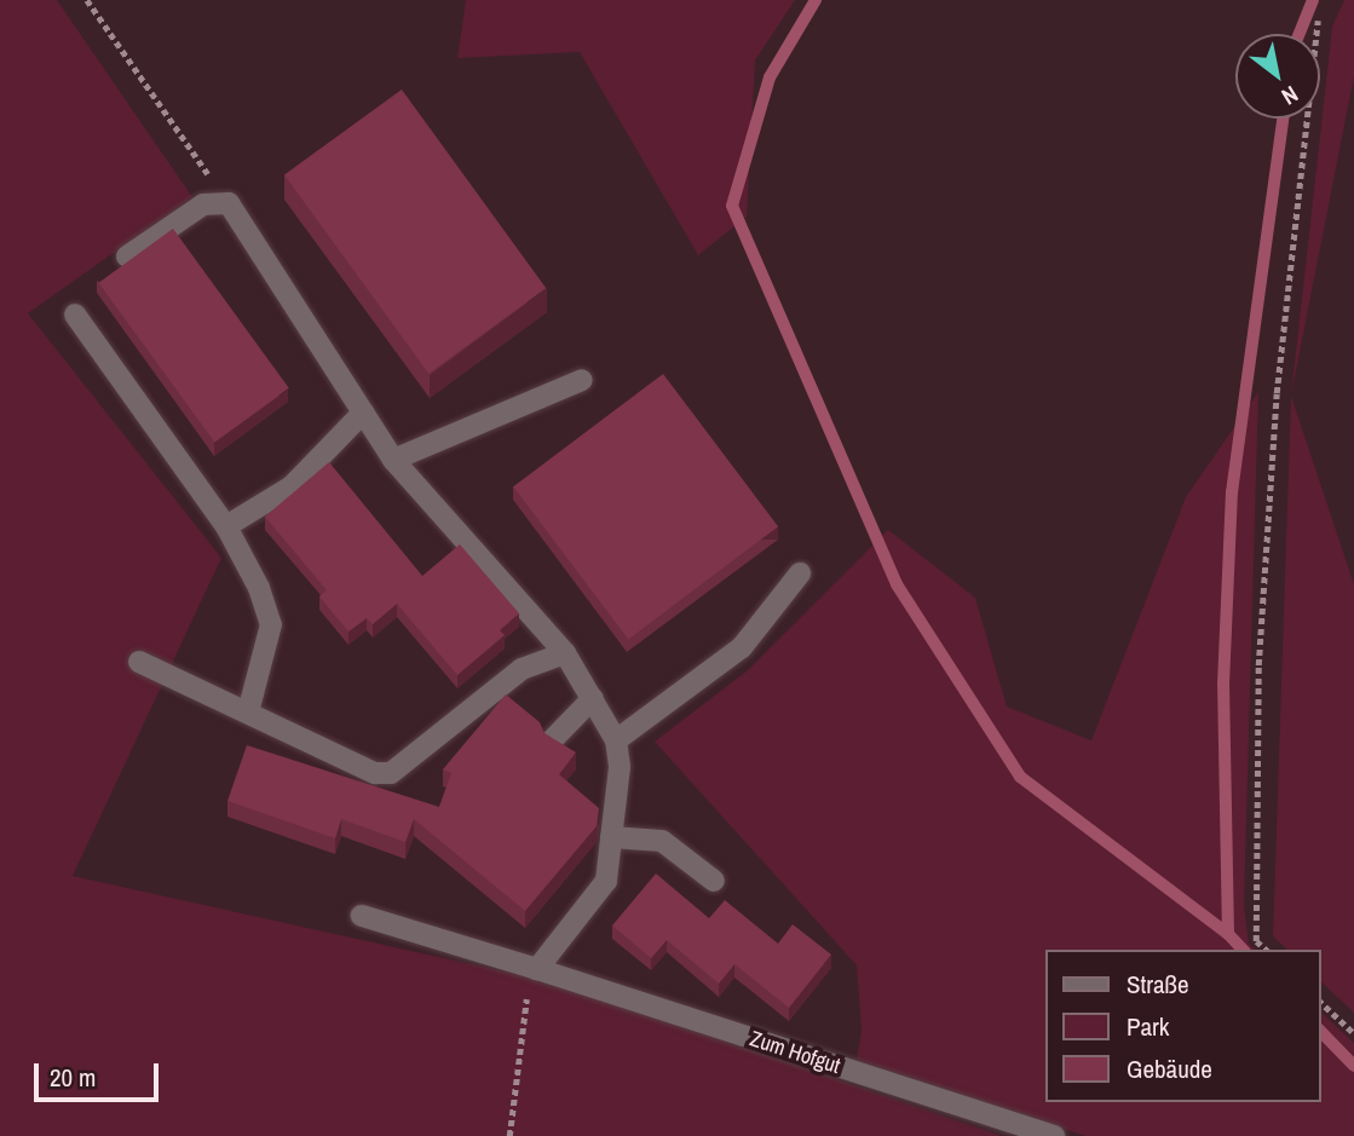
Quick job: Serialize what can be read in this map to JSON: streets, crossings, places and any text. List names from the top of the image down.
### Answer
{
  "streets": {
    "street": ["Zum Hofgut"]
  },
  "legend": ["Straße", "Park", "Gebäude"],
  "scale_bar": "20 m",
  "north": "bottom right"
}
